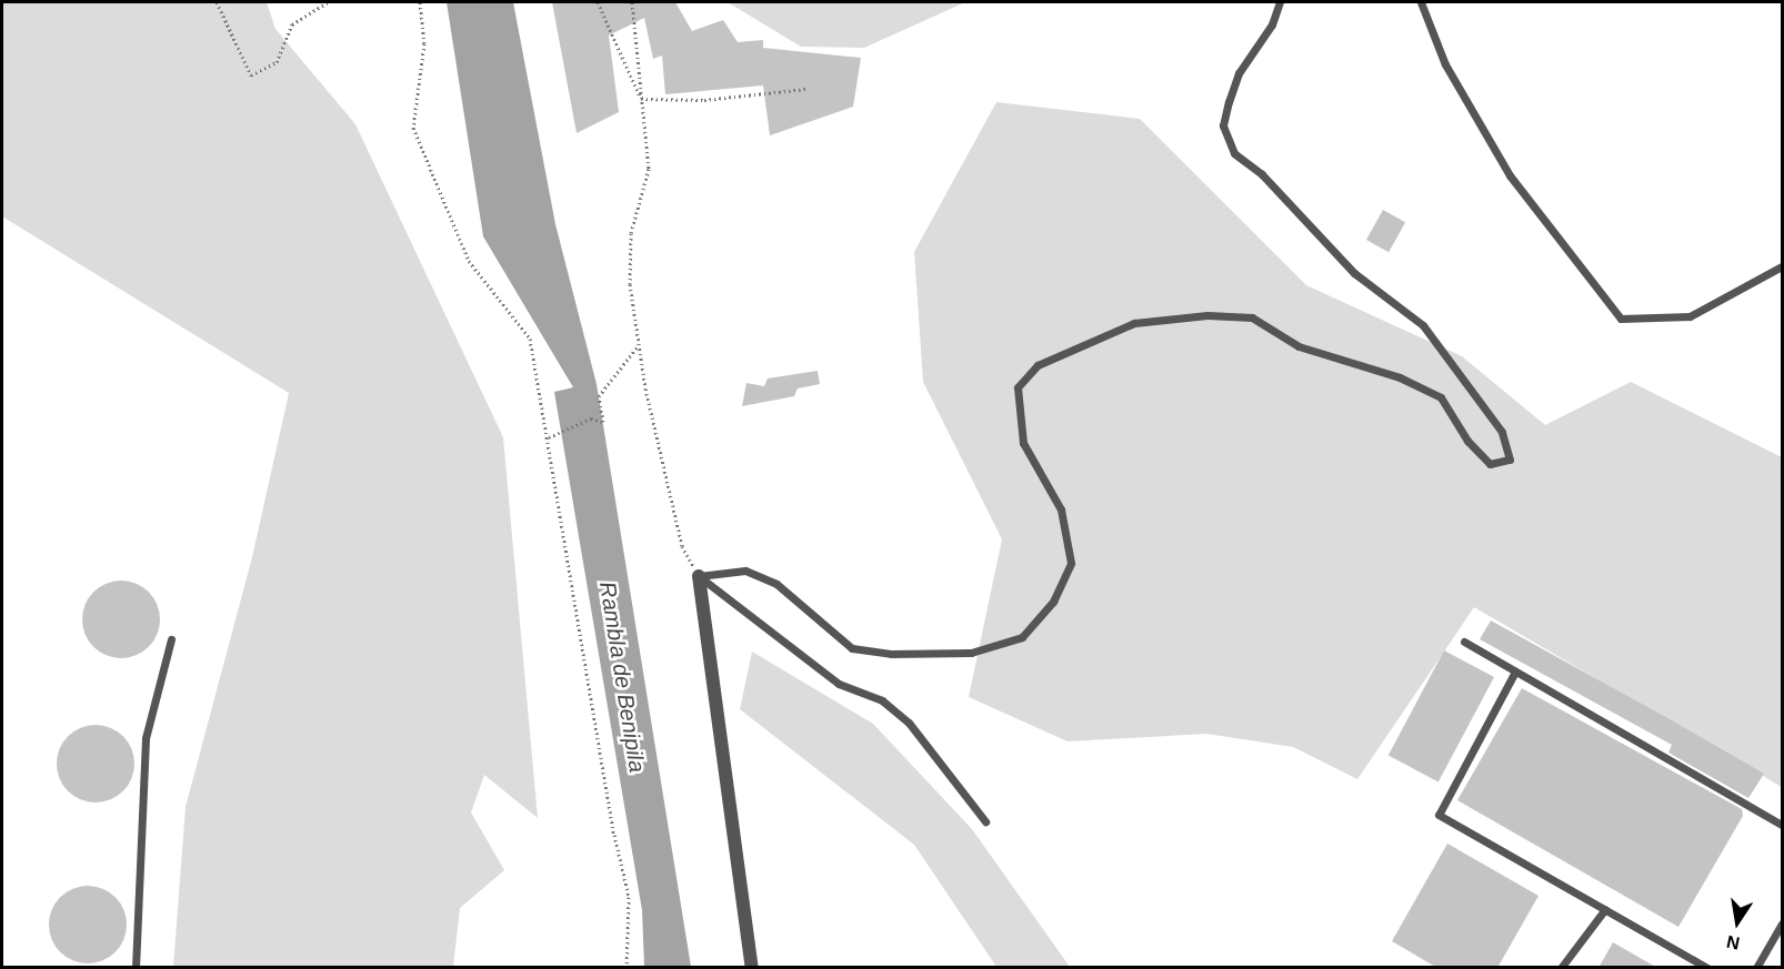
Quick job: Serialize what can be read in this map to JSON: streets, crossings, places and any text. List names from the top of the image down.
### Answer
{
  "water": ["Rambla de Benipila"],
  "north": "bottom"
}
